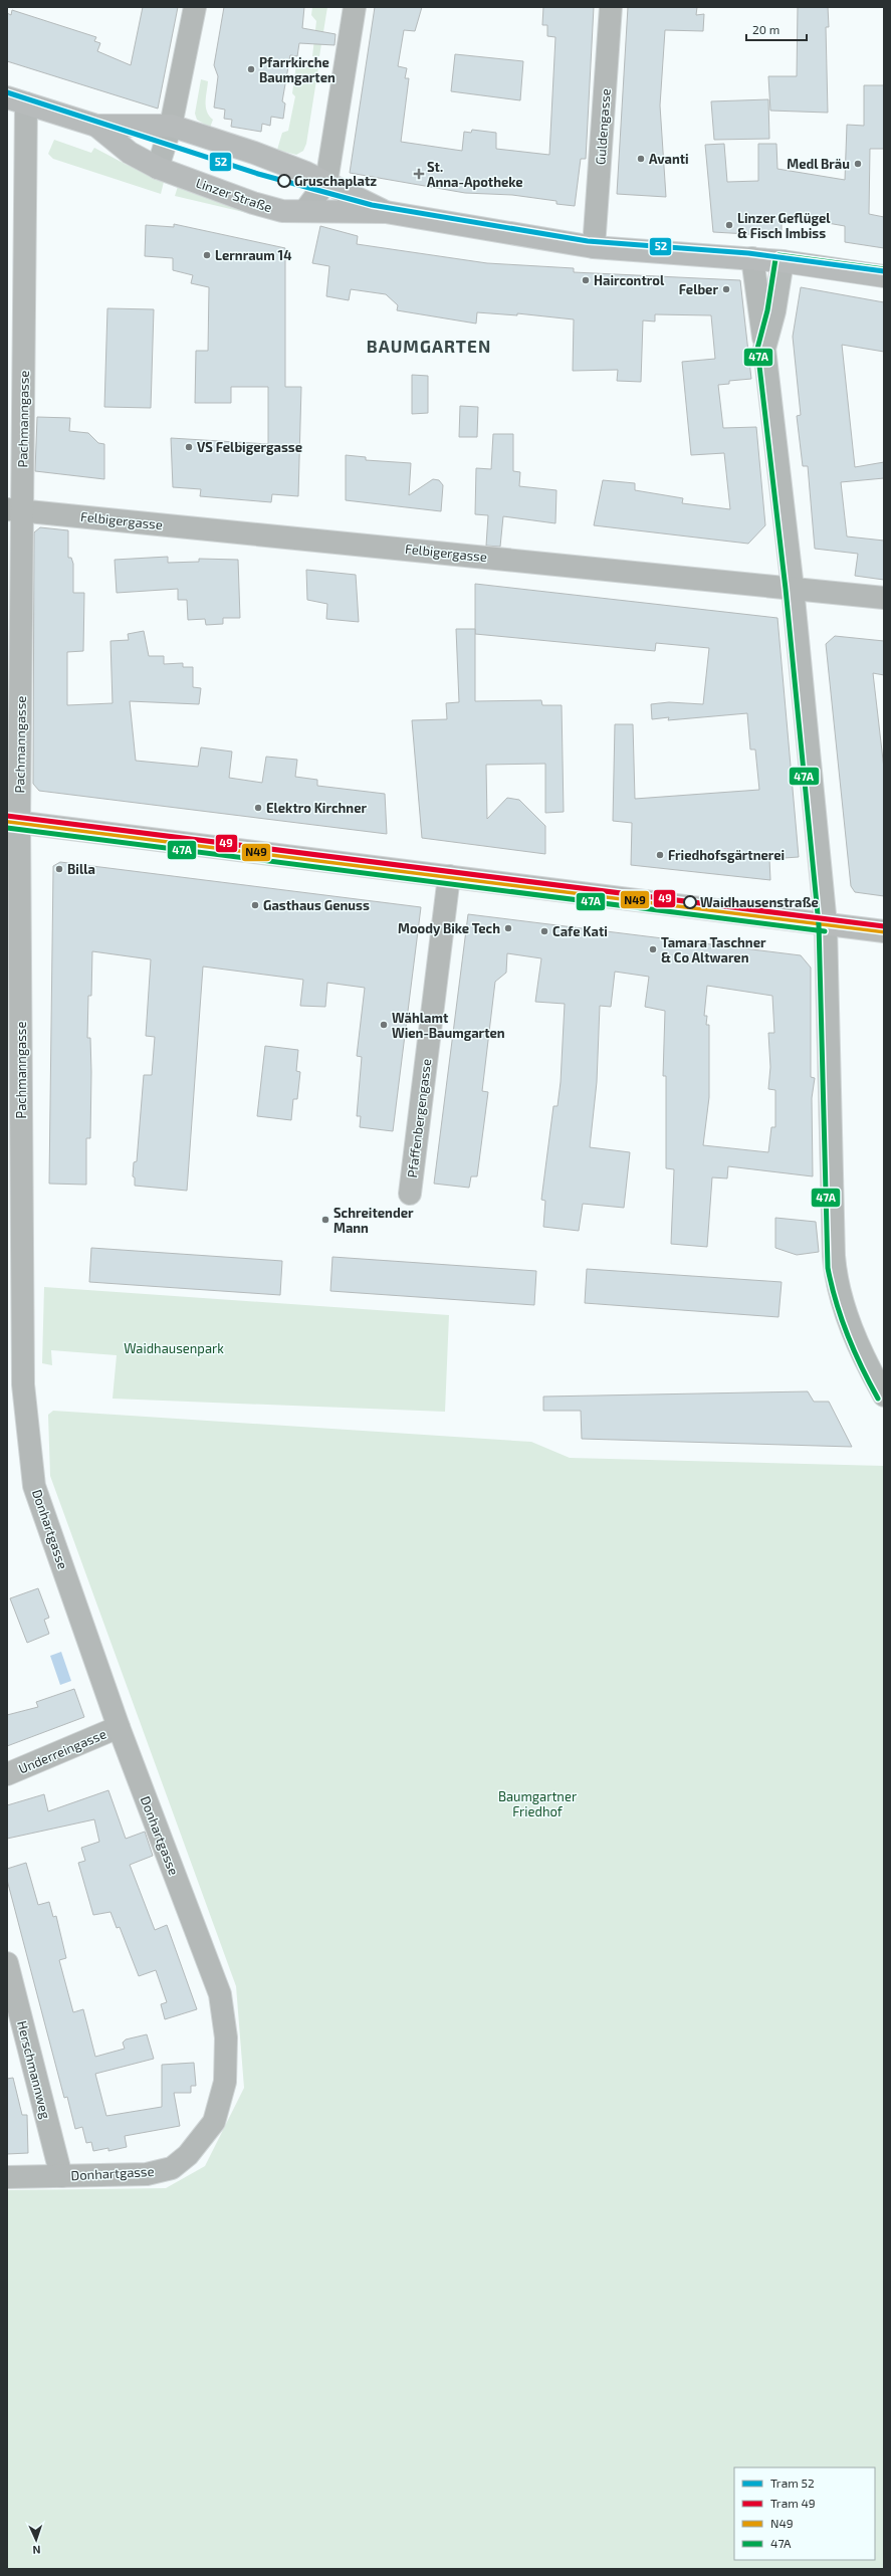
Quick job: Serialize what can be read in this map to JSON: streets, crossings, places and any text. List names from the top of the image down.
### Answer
{
  "streets": {
    "main road": ["Linzer Straße"],
    "street": [
      "Guldengasse",
      "Pachmanngasse",
      "Felbigergasse",
      "Pfaffenbergengasse",
      "Donhartgasse",
      "Underreingasse",
      "Herschmannweg"
    ]
  },
  "crossings": [
    ["Guldengasse", "Linzer Straße"],
    ["Linzer Straße", "Pachmanngasse"],
    ["Pachmanngasse", "Felbigergasse"],
    ["Pachmanngasse", "Donhartgasse"],
    ["Donhartgasse", "Underreingasse"],
    ["Donhartgasse", "Herschmannweg"]
  ],
  "districts": ["BAUMGARTEN"],
  "parks": ["Waidhausenpark", "Baumgartner Friedhof"],
  "places": {
    "other": [
      "Pfarrkirche Baumgarten",
      "Avanti",
      "Medl Bräu",
      "Gruschaplatz",
      "Linzer Geflügel & Fisch Imbiss",
      "Lernraum 14",
      "Haircontrol",
      "Felber",
      "VS Felbigergasse",
      "Elektro Kirchner",
      "Friedhofsgärtnerei",
      "Billa",
      "Waidhausenstraße",
      "Gasthaus Genuss",
      "Moody Bike Tech",
      "Cafe Kati",
      "Tamara Taschner & Co Altwaren",
      "Wählamt Wien-Baumgarten",
      "Schreitender Mann"
    ],
    "health": ["St. Anna-Apotheke"]
  },
  "lines": [
    "tram line 52",
    "transit line 47A",
    "tram line 49",
    "transit line N49"
  ],
  "legend": [
    "Tram 52",
    "Tram 49",
    "N49",
    "47A"
  ],
  "scale_bar": "20 m",
  "north": "bottom"
}
